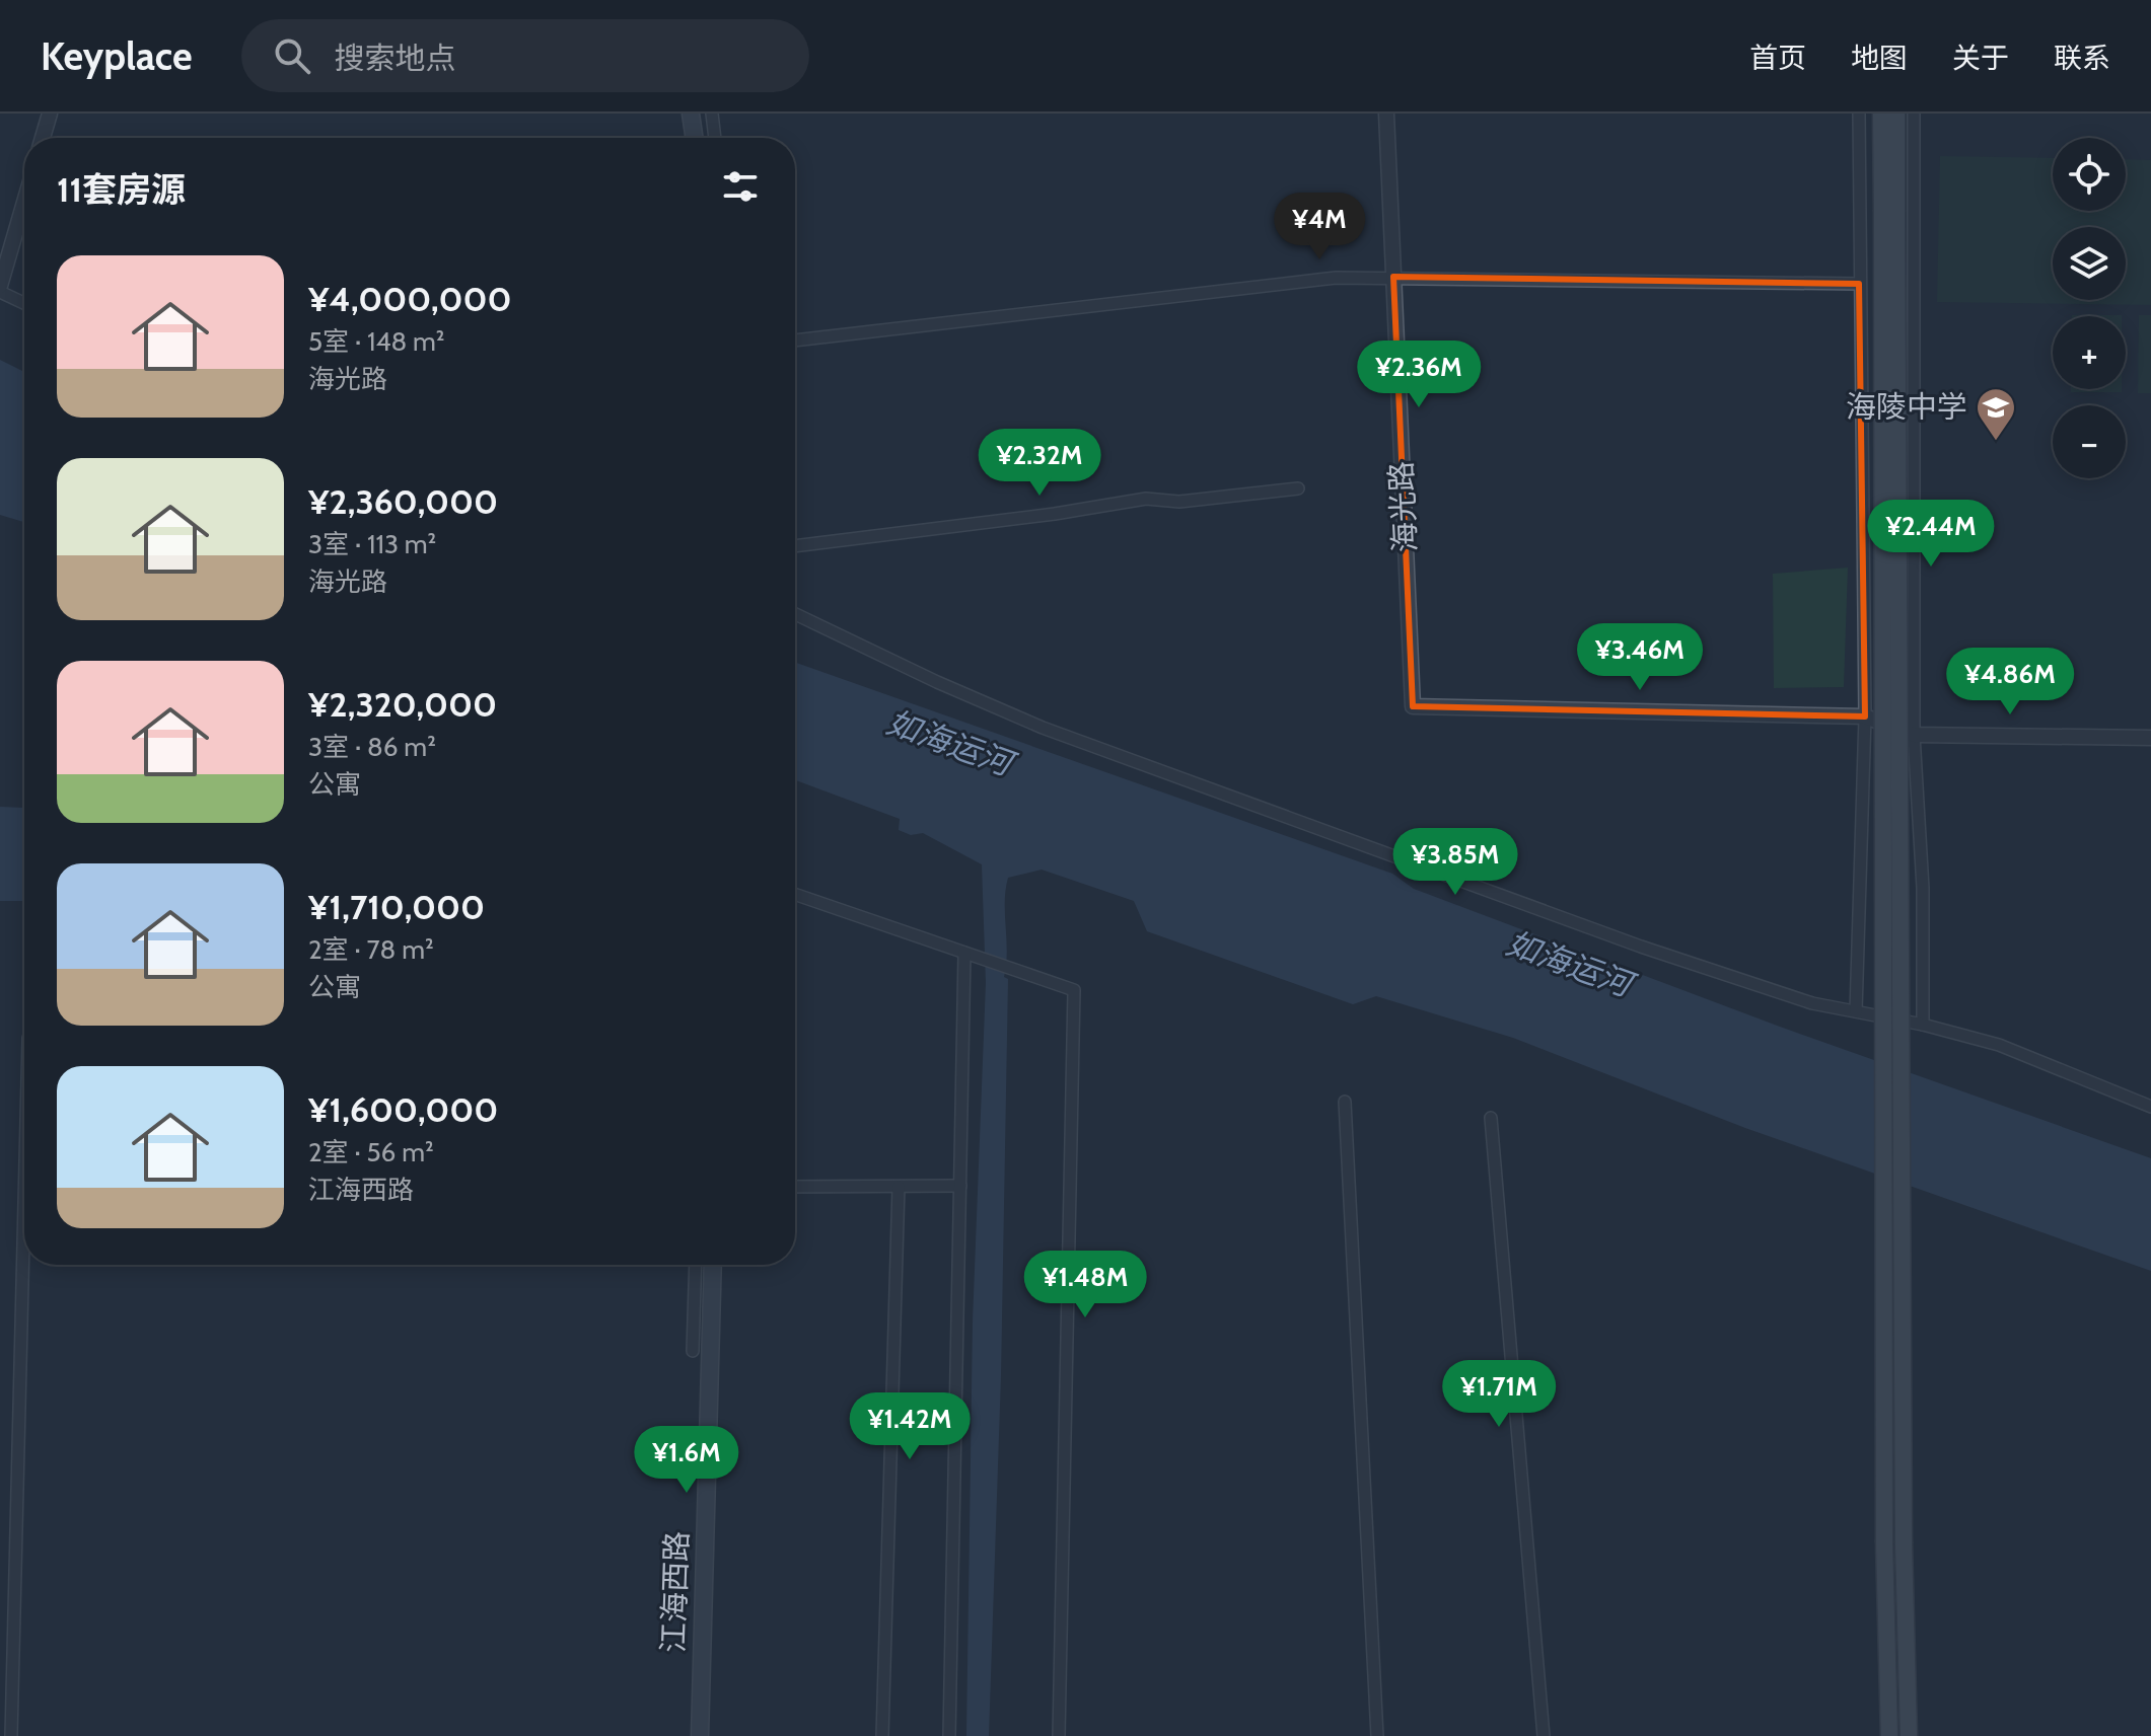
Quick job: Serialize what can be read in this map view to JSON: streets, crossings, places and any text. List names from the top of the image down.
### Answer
{
  "streets": {
    "main road": ["江海西路"],
    "street": ["海光路"]
  },
  "water": ["如海运河"],
  "places": {
    "school or university": ["海陵中学"]
  },
  "page": {
    "header": "Keyplace",
    "search": "搜索地点",
    "nav": [
      "首页",
      "地图",
      "关于",
      "联系"
    ],
    "map_buttons": ["+", "−"],
    "heading": "11套房源",
    "price": [
      "¥4M",
      "¥2.36M",
      "¥2.32M",
      "¥2.44M",
      "¥3.46M",
      "¥4.86M",
      "¥3.85M",
      "¥1.48M",
      "¥1.71M",
      "¥1.42M",
      "¥1.6M"
    ],
    "list": [
      {
        "name": "¥4,000,000",
        "note": "5室 · 148 m² · 海光路"
      },
      {
        "name": "¥2,360,000",
        "note": "3室 · 113 m² · 海光路"
      },
      {
        "name": "¥2,320,000",
        "note": "3室 · 86 m² · 公寓"
      },
      {
        "name": "¥1,710,000",
        "note": "2室 · 78 m² · 公寓"
      },
      {
        "name": "¥1,600,000",
        "note": "2室 · 56 m² · 江海西路"
      }
    ]
  }
}
